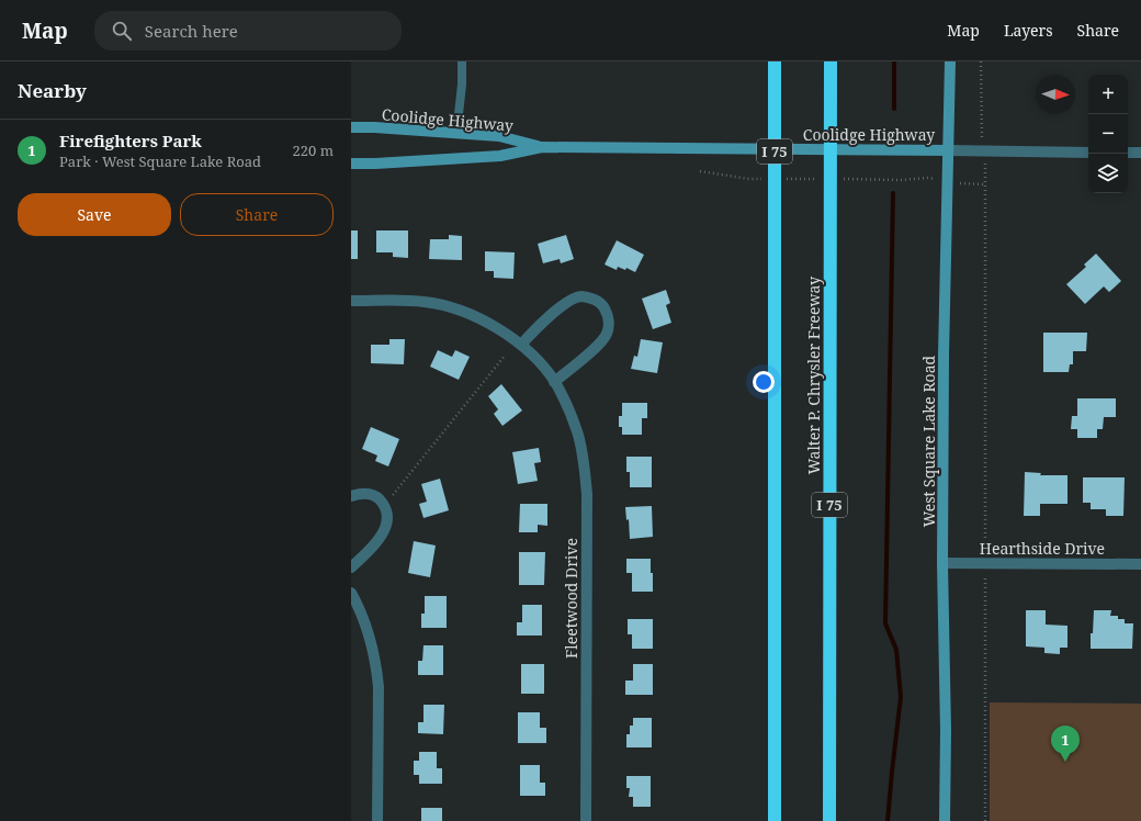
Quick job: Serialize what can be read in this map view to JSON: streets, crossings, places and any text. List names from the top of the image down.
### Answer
{
  "streets": {
    "highway": ["I 75", "Walter P. Chrysler Freeway"],
    "main road": ["Coolidge Highway", "West Square Lake Road"],
    "street": ["Hearthside Drive", "Fleetwood Drive"]
  },
  "crossings": [
    ["Coolidge Highway", "West Square Lake Road"],
    ["West Square Lake Road", "Hearthside Drive"]
  ],
  "north": "right",
  "page": {
    "header": "Map",
    "search": "Search here",
    "nav": ["Map", "Layers", "Share"],
    "heading": "Nearby",
    "map_buttons": ["+", "−"],
    "list": [
      {
        "mark": "1",
        "name": "Firefighters Park",
        "note": "Park · West Square Lake Road",
        "value": "220 m"
      }
    ],
    "buttons": ["Save", "Share"],
    "pins": "1"
  }
}
